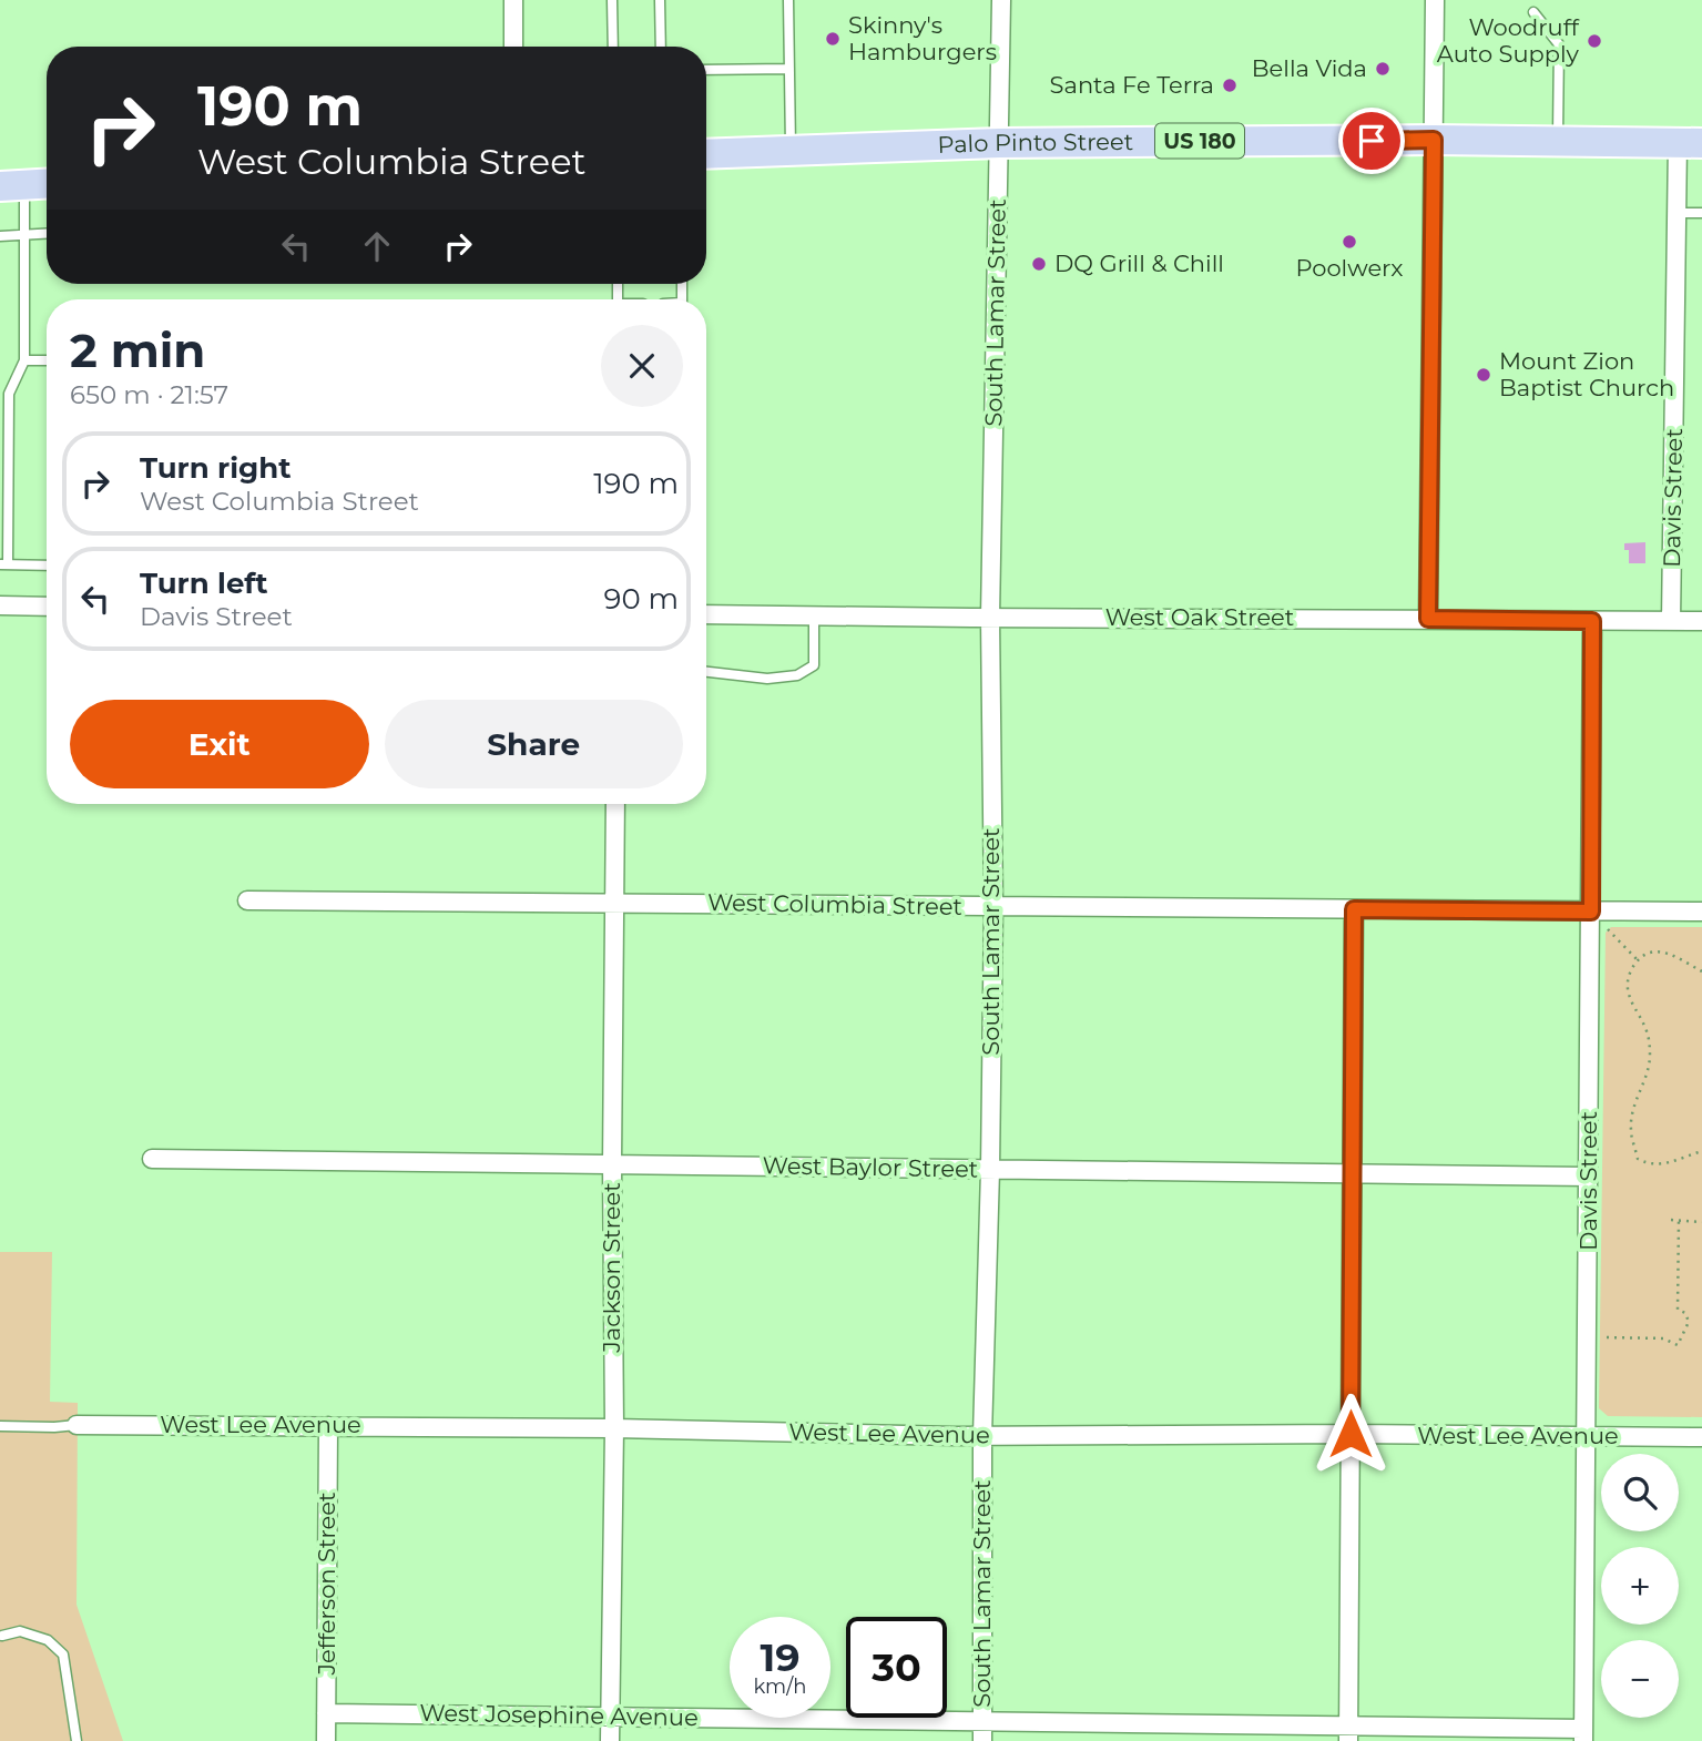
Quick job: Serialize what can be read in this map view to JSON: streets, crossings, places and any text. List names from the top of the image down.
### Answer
{
  "streets": {
    "main road": ["US 180", "Palo Pinto Street"],
    "street": [
      "South Lamar Street",
      "Davis Street",
      "West Oak Street",
      "West Columbia Street",
      "West Baylor Street",
      "Jackson Street",
      "West Lee Avenue",
      "Jefferson Street",
      "West Josephine Avenue"
    ]
  },
  "crossings": [
    ["Palo Pinto Street", "South Lamar Street"],
    ["Palo Pinto Street", "Davis Street"],
    ["South Lamar Street", "West Oak Street"],
    ["South Lamar Street", "West Columbia Street"],
    ["South Lamar Street", "West Baylor Street"],
    ["South Lamar Street", "West Lee Avenue"],
    ["South Lamar Street", "West Josephine Avenue"],
    ["Davis Street", "West Oak Street"],
    ["Davis Street", "West Columbia Street"],
    ["Davis Street", "West Baylor Street"],
    ["Davis Street", "West Lee Avenue"],
    ["Davis Street", "West Josephine Avenue"],
    ["West Columbia Street", "Jackson Street"],
    ["West Baylor Street", "Jackson Street"],
    ["Jackson Street", "West Lee Avenue"],
    ["Jackson Street", "West Josephine Avenue"],
    ["West Lee Avenue", "Jefferson Street"],
    ["Jefferson Street", "West Josephine Avenue"]
  ],
  "places": [
    "Skinny's Hamburgers",
    "Woodruff Auto Supply",
    "Bella Vida",
    "Santa Fe Terra",
    "Poolwerx",
    "DQ Grill & Chill",
    "Mount Zion Baptist Church"
  ],
  "page": {
    "turn": ["190 m", "West Columbia Street"],
    "heading": ["2 min", "650 m · 21:57"],
    "list": [
      {
        "name": "Turn right",
        "note": "West Columbia Street",
        "value": "190 m"
      },
      {
        "name": "Turn left",
        "note": "Davis Street",
        "value": "90 m"
      }
    ],
    "buttons": ["Exit", "Share"],
    "map_buttons": ["+", "−"],
    "speed": "19 km/h",
    "limit": "30"
  }
}
